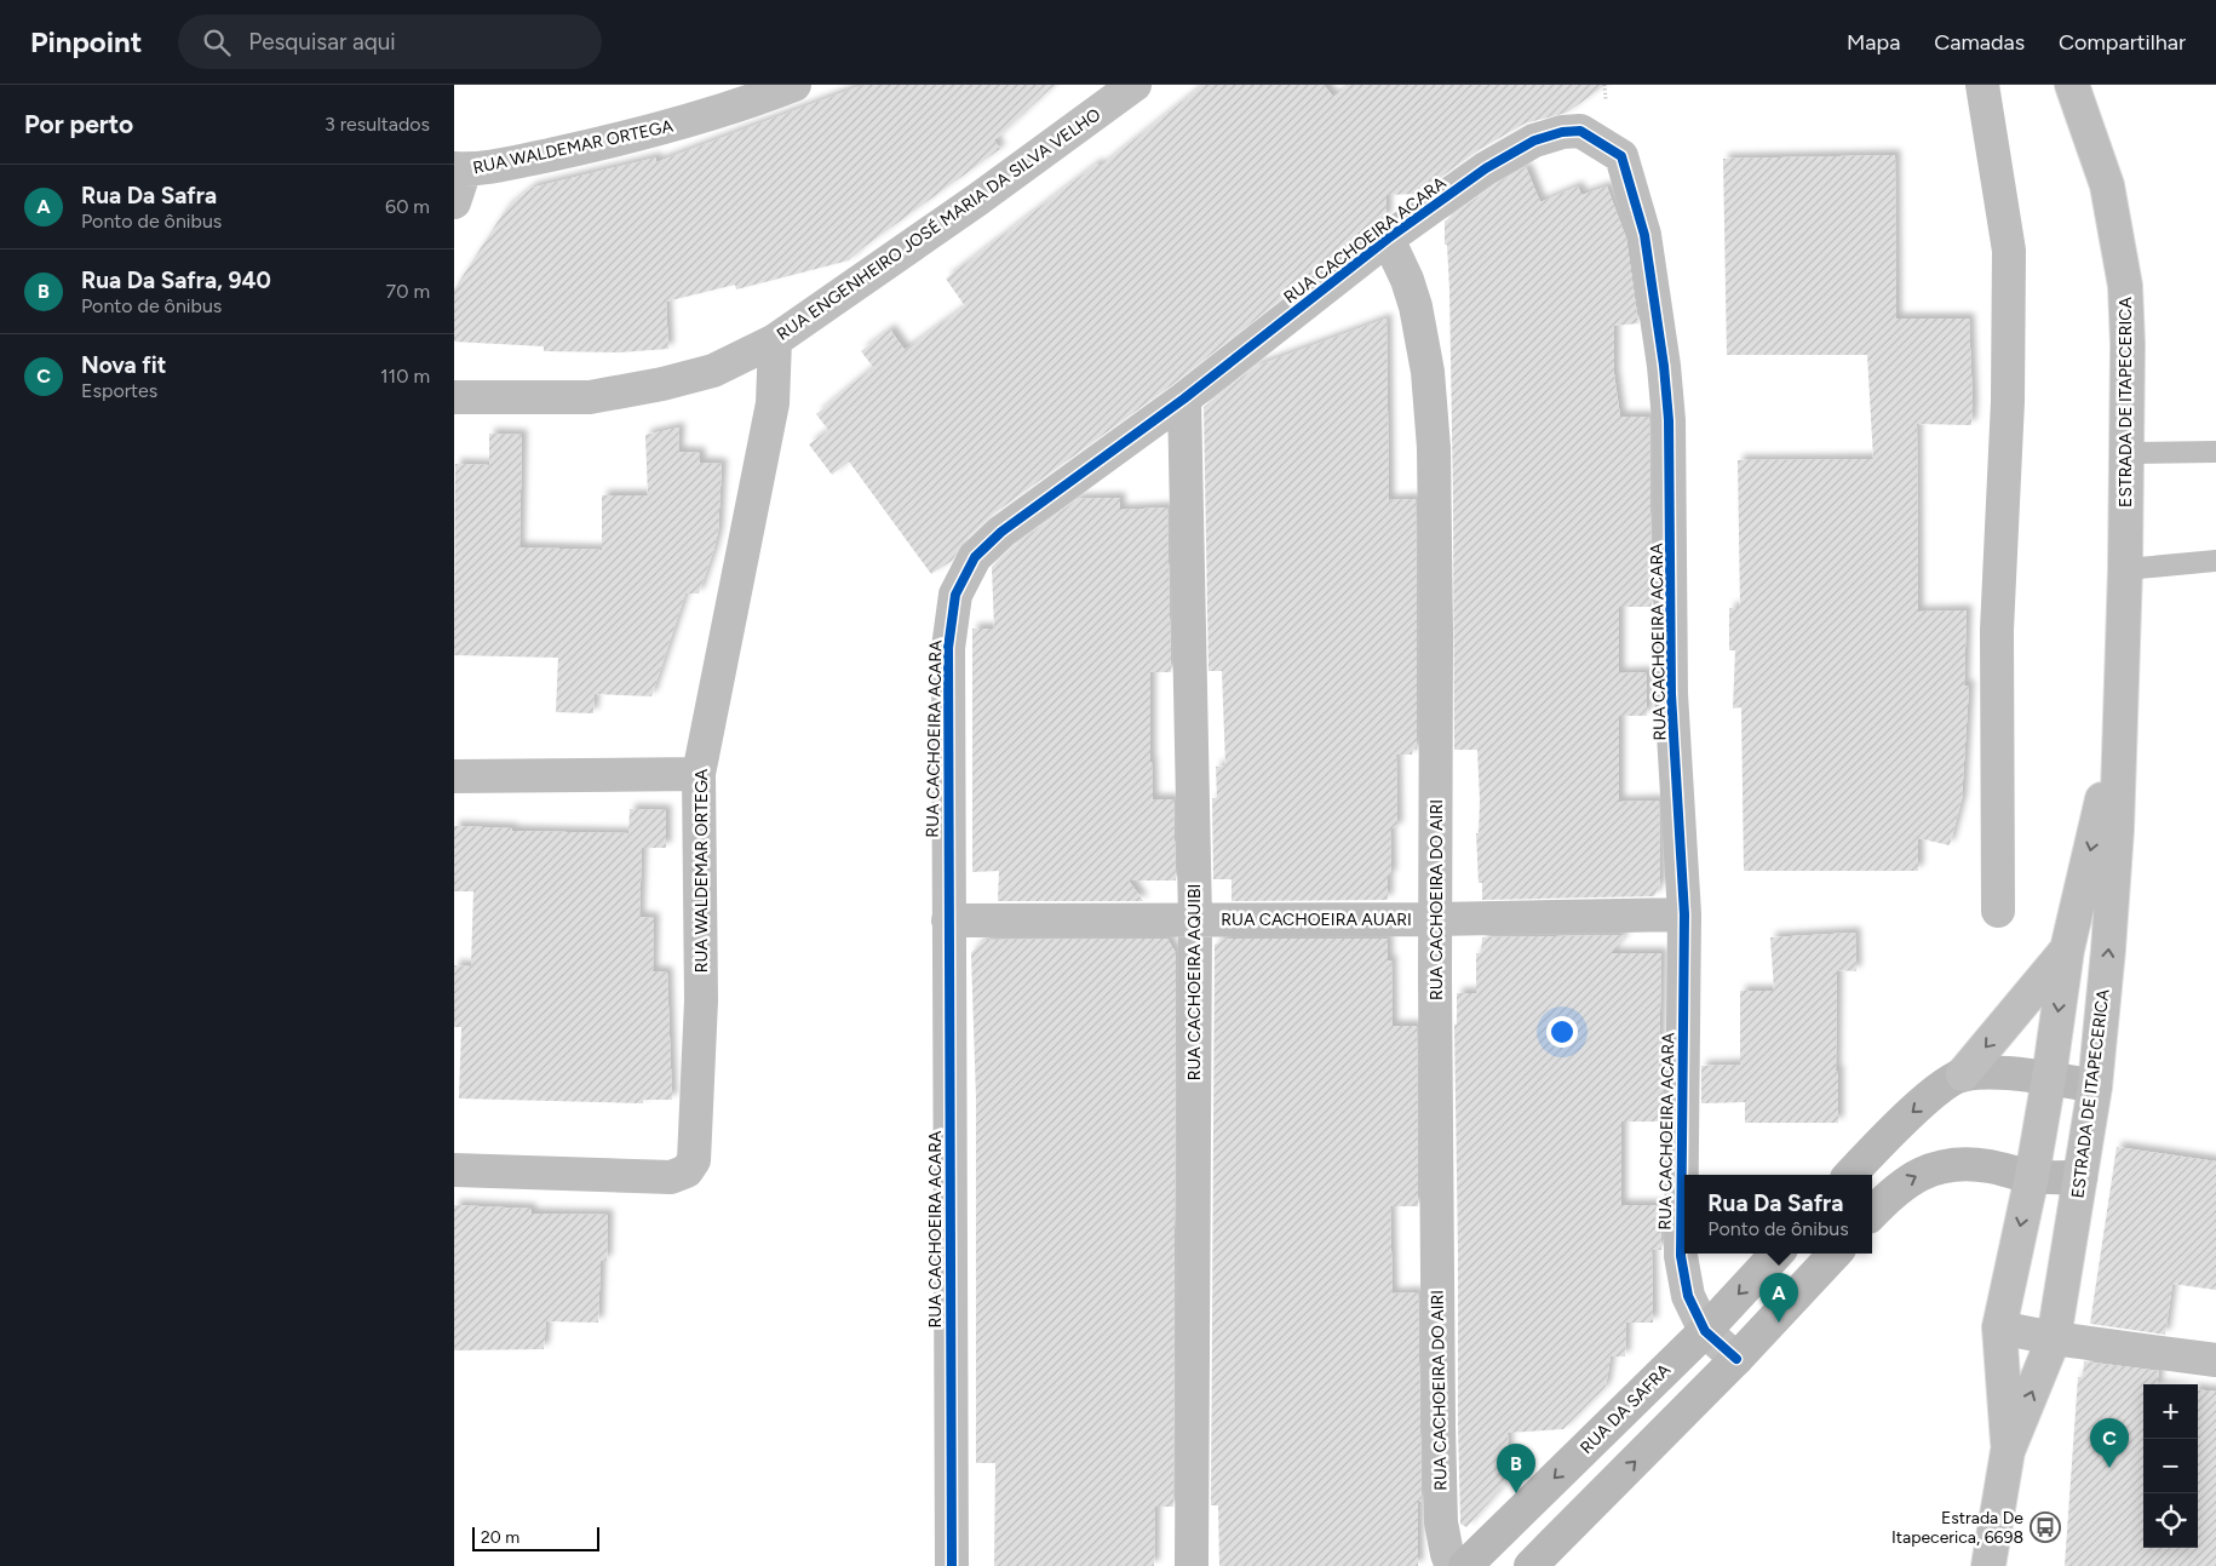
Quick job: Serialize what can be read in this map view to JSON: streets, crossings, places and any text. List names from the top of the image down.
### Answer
{
  "streets": {
    "main road": ["RUA DA SAFRA"],
    "street": [
      "RUA WALDEMAR ORTEGA",
      "RUA ENGENHEIRO JOSÉ MARIA DA SILVA VELHO",
      "RUA CACHOEIRA ACARA",
      "ESTRADA DE ITAPECERICA",
      "RUA CACHOEIRA DO AIRI",
      "RUA CACHOEIRA AUARI",
      "RUA CACHOEIRA AQUIBI"
    ]
  },
  "crossings": [
    ["RUA WALDEMAR ORTEGA", "RUA ENGENHEIRO JOSÉ MARIA DA SILVA VELHO"],
    ["RUA CACHOEIRA ACARA", "RUA CACHOEIRA DO AIRI"],
    ["RUA CACHOEIRA ACARA", "RUA CACHOEIRA AUARI"],
    ["RUA CACHOEIRA ACARA", "RUA CACHOEIRA AQUIBI"],
    ["RUA CACHOEIRA ACARA", "RUA DA SAFRA"],
    ["RUA CACHOEIRA DO AIRI", "RUA CACHOEIRA AUARI"],
    ["RUA CACHOEIRA AUARI", "RUA CACHOEIRA AQUIBI"]
  ],
  "places": {
    "bus stop": ["Estrada De Itapecerica, 6698"]
  },
  "scale_bar": "20 m",
  "page": {
    "header": "Pinpoint",
    "search": "Pesquisar aqui",
    "nav": ["Mapa", "Camadas", "Compartilhar"],
    "heading": ["Por perto", "3 resultados"],
    "list": [
      {
        "mark": "A",
        "name": "Rua Da Safra",
        "note": "Ponto de ônibus",
        "value": "60 m"
      },
      {
        "mark": "B",
        "name": "Rua Da Safra, 940",
        "note": "Ponto de ônibus",
        "value": "70 m"
      },
      {
        "mark": "C",
        "name": "Nova fit",
        "note": "Esportes",
        "value": "110 m"
      }
    ],
    "popup": ["Rua Da Safra", "Ponto de ônibus"],
    "pins": ["A", "C", "B"],
    "map_buttons": ["+", "−"],
    "scale": "20 m"
  }
}
